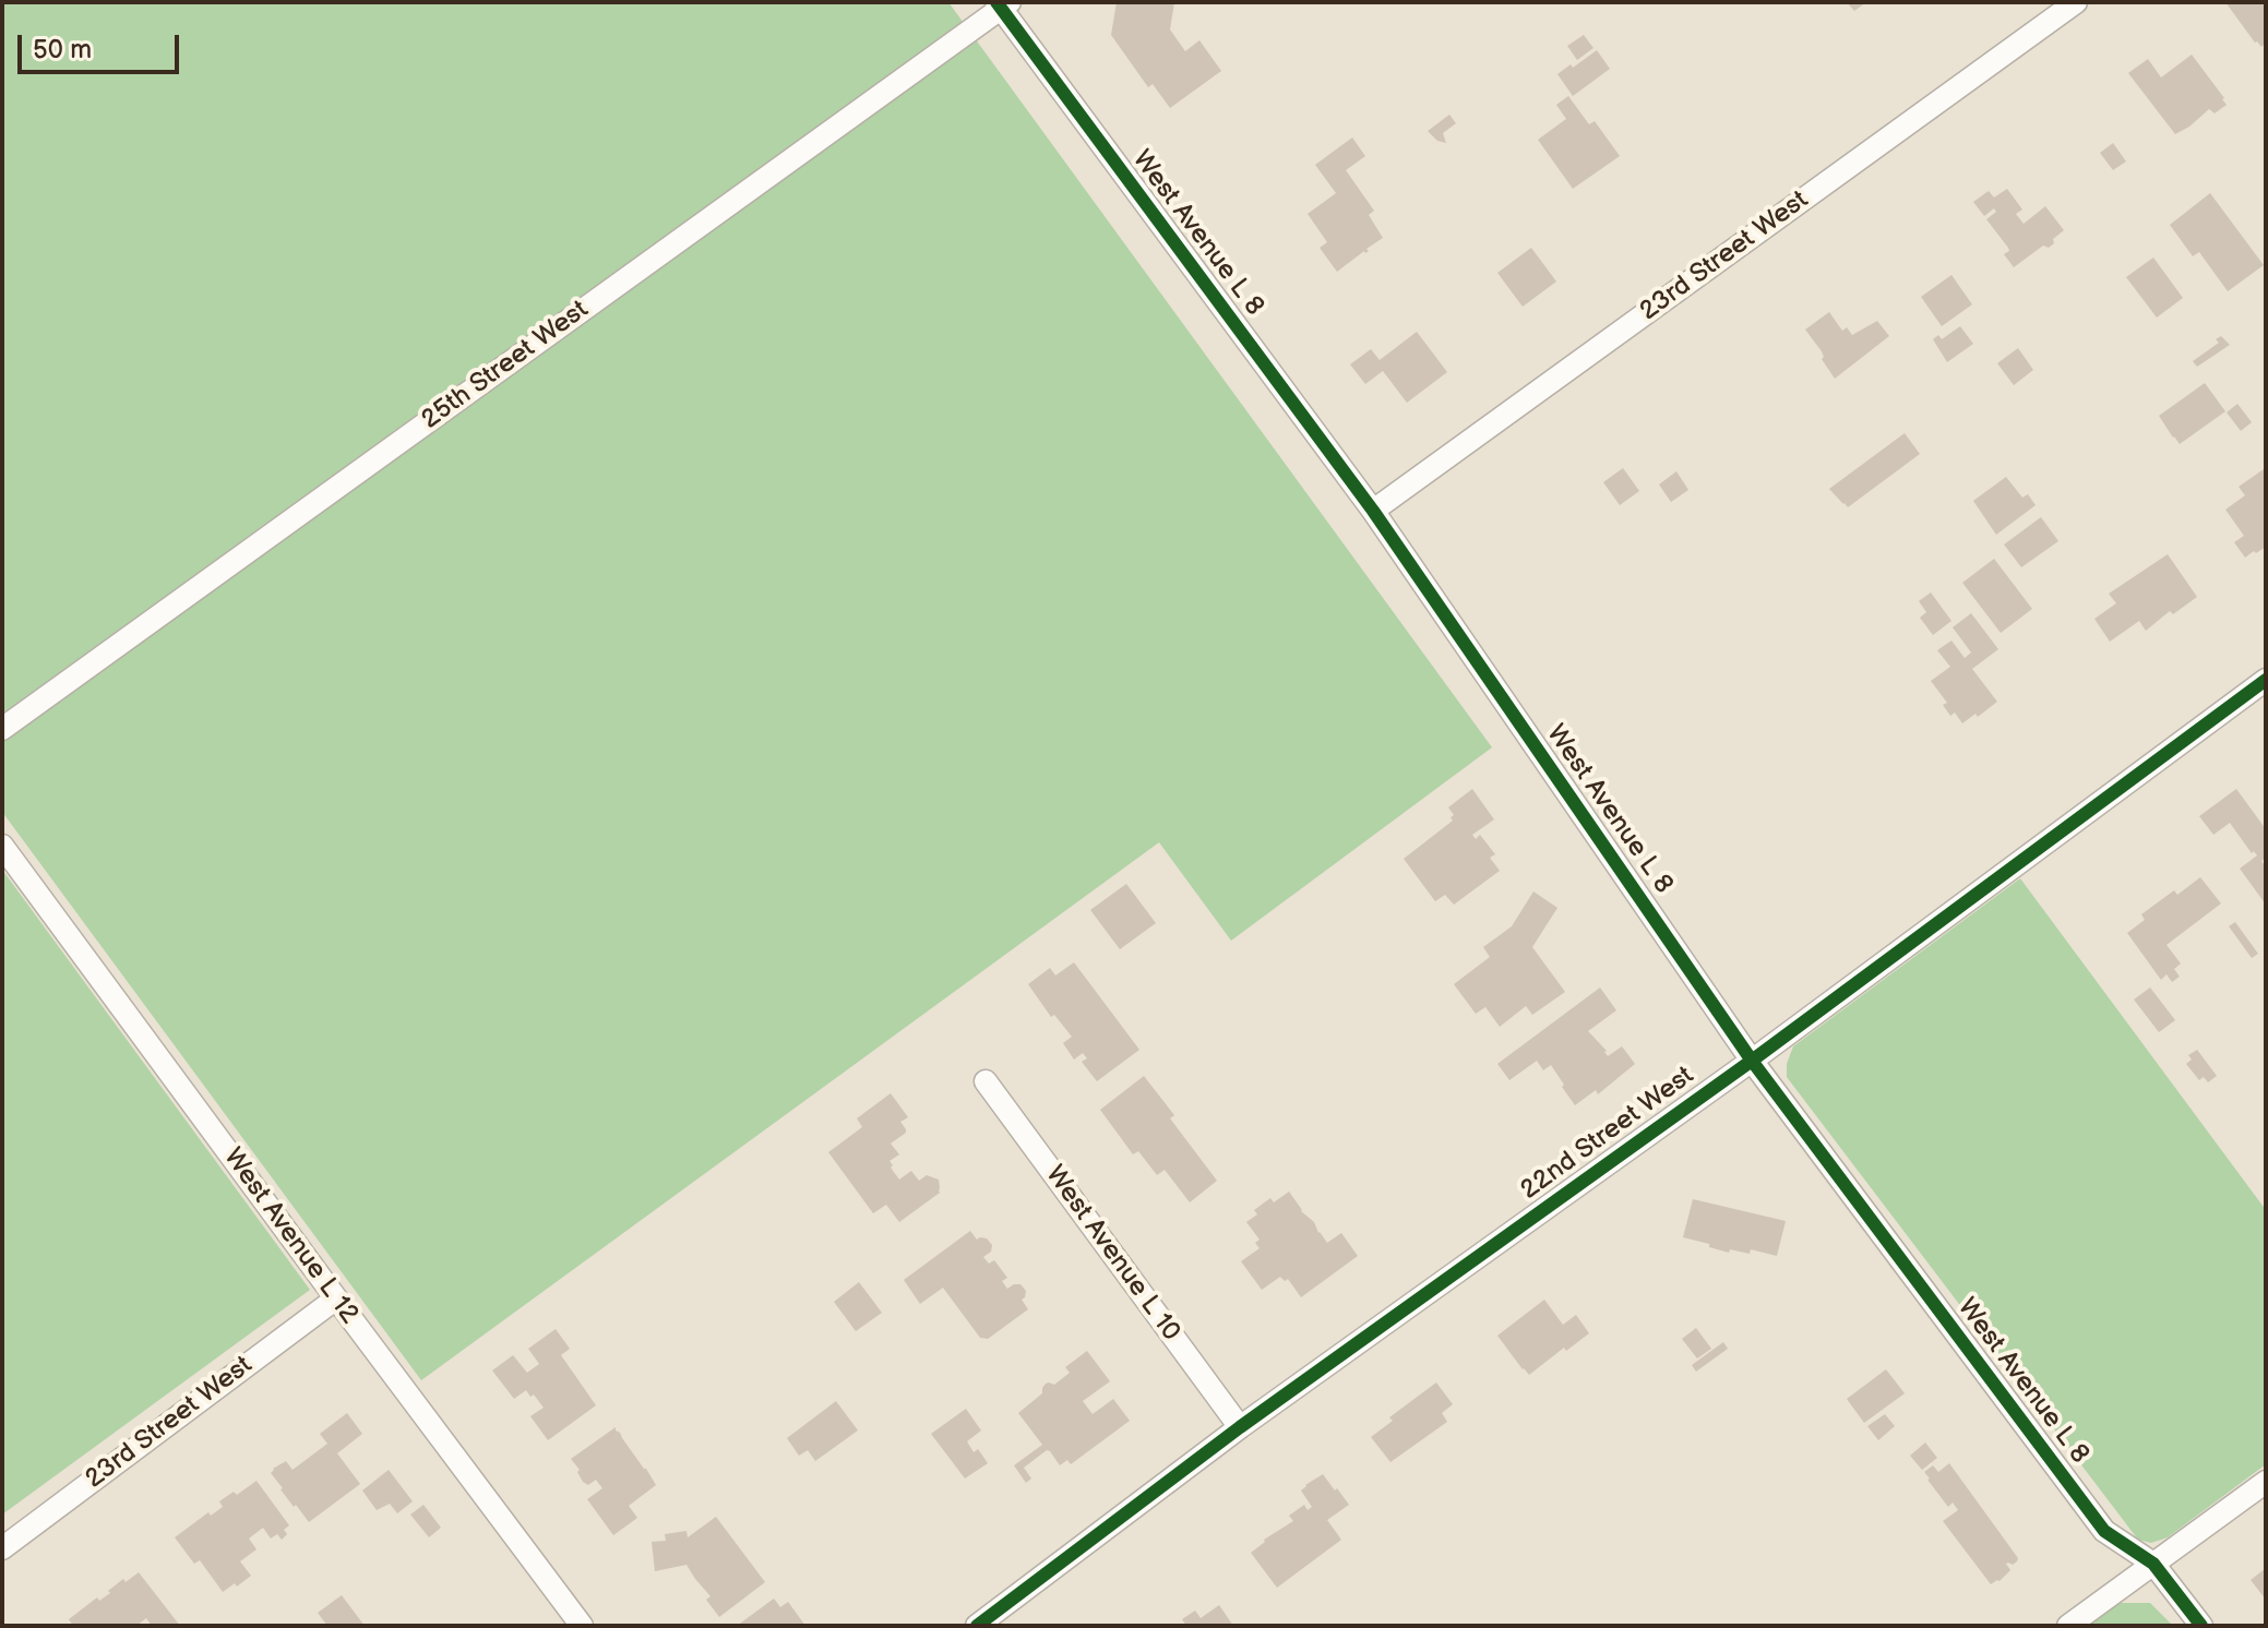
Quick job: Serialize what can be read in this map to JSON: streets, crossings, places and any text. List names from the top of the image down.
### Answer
{
  "streets": {
    "street": [
      "West Avenue L 8",
      "23rd Street West",
      "25th Street West",
      "22nd Street West",
      "West Avenue L 12",
      "West Avenue L 10"
    ]
  },
  "crossings": [
    ["West Avenue L 8", "23rd Street West"],
    ["West Avenue L 8", "25th Street West"],
    ["West Avenue L 8", "22nd Street West"],
    ["23rd Street West", "West Avenue L 12"],
    ["22nd Street West", "West Avenue L 10"]
  ],
  "scale_bar": "50 m"
}
